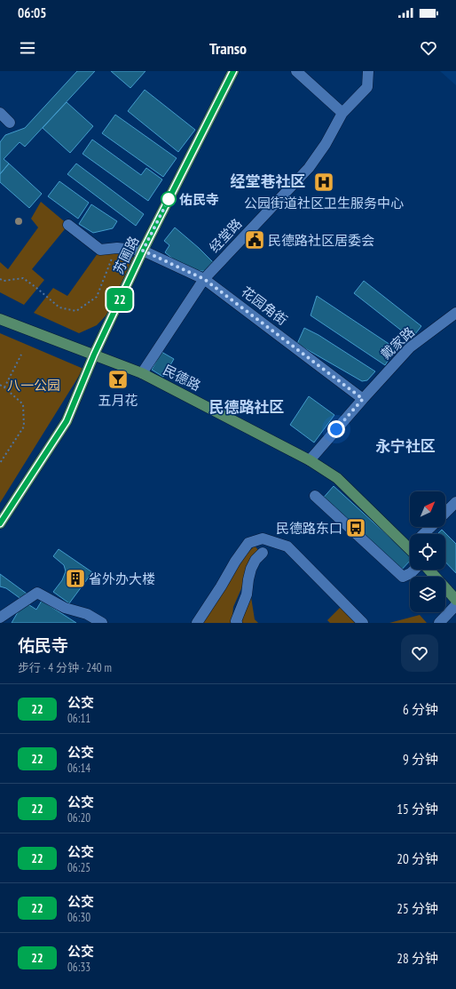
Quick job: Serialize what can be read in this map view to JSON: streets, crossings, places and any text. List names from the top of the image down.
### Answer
{
  "streets": {
    "main road": ["苏圃路", "民德路"],
    "lane": ["经堂路", "花园角街", "戴家路"]
  },
  "crossings": [
    ["经堂路", "花园角街"],
    ["经堂路", "民德路"],
    ["苏圃路", "花园角街"],
    ["苏圃路", "民德路"],
    ["花园角街", "戴家路"]
  ],
  "districts": ["经堂巷社区", "民德路社区", "永宁社区"],
  "parks": ["八一公园"],
  "places": {
    "hospital": ["公园街道社区卫生服务中心"],
    "other": ["佑民寺"],
    "public building": ["民德路社区居委会"],
    "bar": ["五月花"],
    "bus stop": ["民德路东口"],
    "building": ["省外办大楼"]
  },
  "lines": ["bus line 22"],
  "north": "top right",
  "page": {
    "status": "06:05",
    "header": "Transo",
    "on_map": "22",
    "heading": ["佑民寺", "步行 · 4 分钟 · 240 m"],
    "list": [
      {
        "mark": "22",
        "name": "公交",
        "note": "06:11",
        "value": "6 分钟"
      },
      {
        "mark": "22",
        "name": "公交",
        "note": "06:14",
        "value": "9 分钟"
      },
      {
        "mark": "22",
        "name": "公交",
        "note": "06:20",
        "value": "15 分钟"
      },
      {
        "mark": "22",
        "name": "公交",
        "note": "06:25",
        "value": "20 分钟"
      },
      {
        "mark": "22",
        "name": "公交",
        "note": "06:30",
        "value": "25 分钟"
      },
      {
        "mark": "22",
        "name": "公交",
        "note": "06:33",
        "value": "28 分钟"
      }
    ]
  }
}
